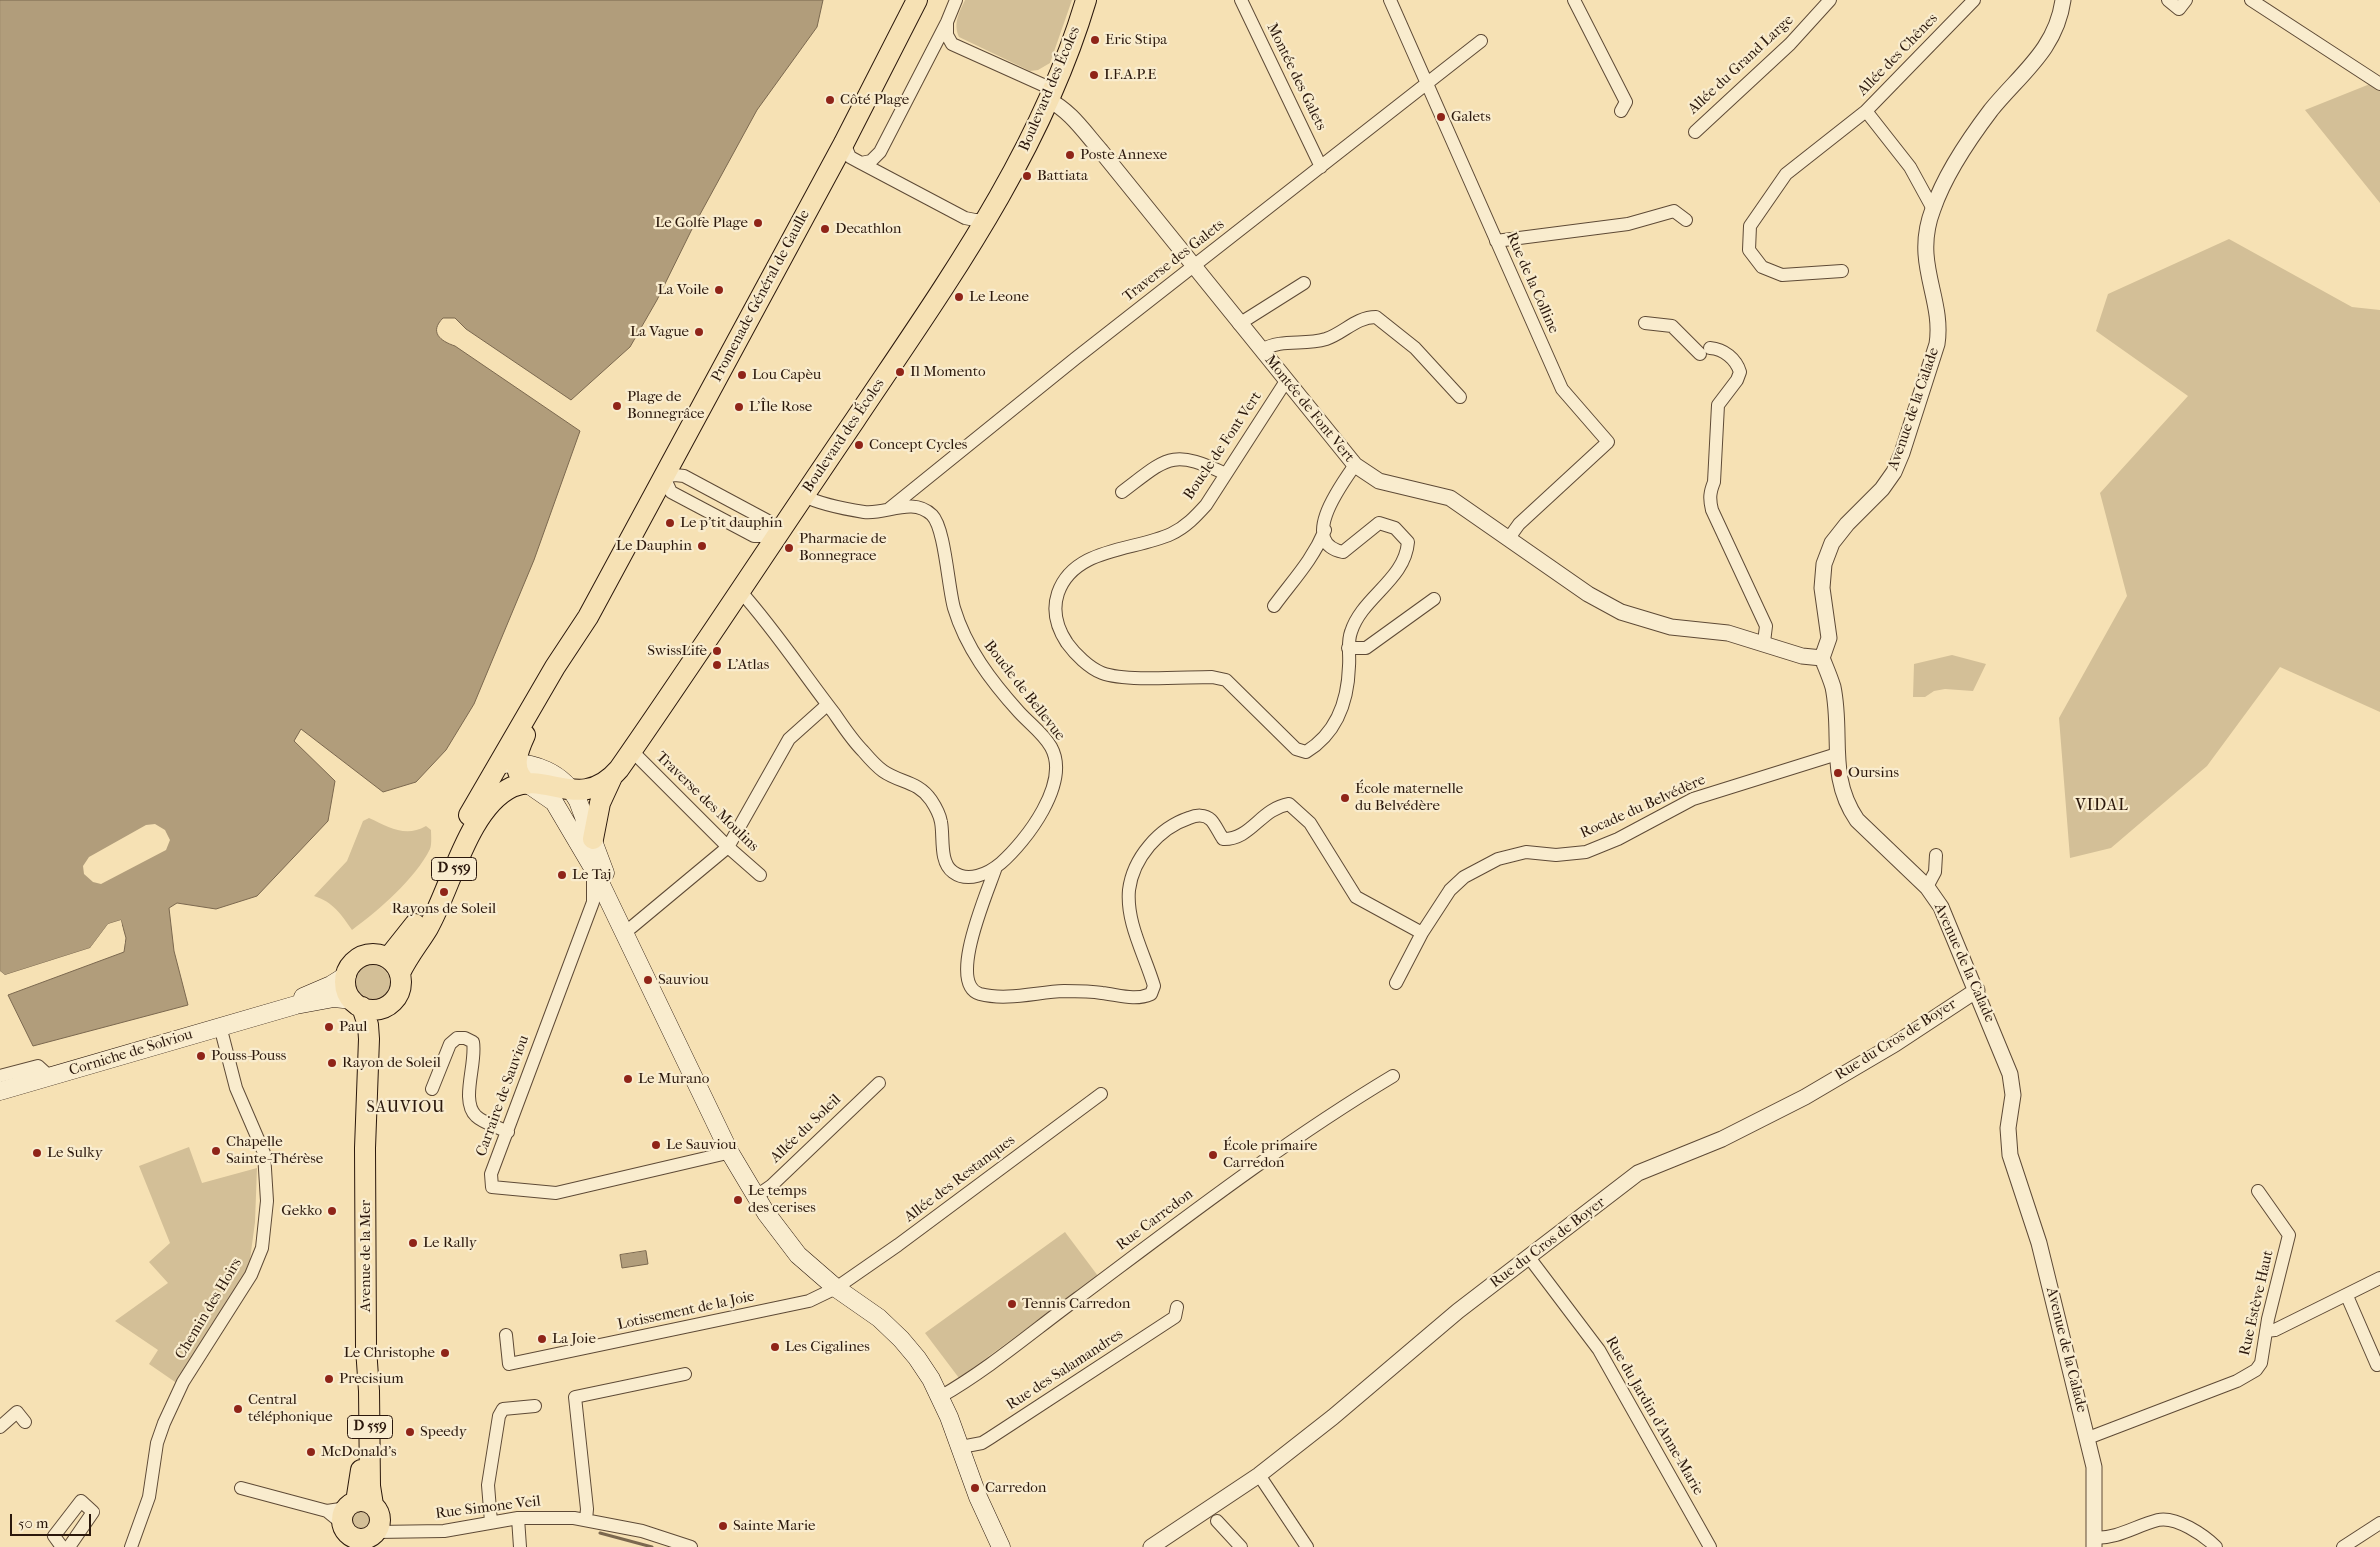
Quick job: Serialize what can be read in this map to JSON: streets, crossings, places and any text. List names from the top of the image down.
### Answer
{
  "streets": {
    "main road": [
      "Boulevard des Écoles",
      "Promenade Général de Gaulle",
      "D 559",
      "Corniche de Solviou",
      "Avenue de la Mer"
    ],
    "street": [
      "Allée des Chênes",
      "Allée du Grand Large",
      "Montée des Galets",
      "Traverse des Galets",
      "Rue de la Colline",
      "Montée de Font Vert",
      "Avenue de la Calade",
      "Boucle de Font Vert",
      "Boucle de Bellevue",
      "Traverse des Moulins",
      "Rocade du Belvédère",
      "Rue du Cros de Boyer",
      "Carraire de Sauviou",
      "Allée du Soleil",
      "Allée des Restanques",
      "Rue Carredon",
      "Rue Estève Haut",
      "Chemin des Hoirs",
      "Lotissement de la Joie",
      "Rue des Salamandres",
      "Rue du Jardin d'Anne-Marie",
      "Rue Simone Veil"
    ]
  },
  "crossings": [
    ["Allée des Chênes", "Avenue de la Calade"],
    ["Montée des Galets", "Traverse des Galets"],
    ["Boulevard des Écoles", "Montée de Font Vert"],
    ["Boulevard des Écoles", "Boucle de Bellevue"],
    ["Boulevard des Écoles", "Traverse des Moulins"],
    ["Boulevard des Écoles", "D 559"],
    ["Traverse des Galets", "Rue de la Colline"],
    ["Traverse des Galets", "Montée de Font Vert"],
    ["Traverse des Galets", "Boucle de Bellevue"],
    ["Rue de la Colline", "Montée de Font Vert"],
    ["Promenade Général de Gaulle", "D 559"],
    ["Montée de Font Vert", "Avenue de la Calade"],
    ["Montée de Font Vert", "Boucle de Font Vert"],
    ["Avenue de la Calade", "Rocade du Belvédère"],
    ["Avenue de la Calade", "Rue du Cros de Boyer"],
    ["Avenue de la Calade", "Rue Estève Haut"],
    ["D 559", "Corniche de Solviou"],
    ["D 559", "Avenue de la Mer"],
    ["Rue du Cros de Boyer", "Rue du Jardin d'Anne-Marie"],
    ["Corniche de Solviou", "Avenue de la Mer"],
    ["Corniche de Solviou", "Chemin des Hoirs"],
    ["Allée des Restanques", "Lotissement de la Joie"],
    ["Avenue de la Mer", "Rue Simone Veil"]
  ],
  "districts": ["VIDAL", "SAUVIOU"],
  "places": [
    "Eric Stipa",
    "I.F.A.P.E",
    "Côté Plage",
    "Galets",
    "Poste Annexe",
    "Battiata",
    "Le Golfe Plage",
    "Decathlon",
    "La Voile",
    "Le Leone",
    "La Vague",
    "Il Momento",
    "Lou Capèu",
    "Plage de Bonnegrâce",
    "L'Île Rose",
    "Concept Cycles",
    "Le p'tit dauphin",
    "Le Dauphin",
    "Pharmacie de Bonnegrace",
    "SwissLife",
    "L'Atlas",
    "Oursins",
    "École maternelle du Belvédère",
    "Le Taj",
    "Rayons de Soleil",
    "Sauviou",
    "Paul",
    "Pouss-Pouss",
    "Rayon de Soleil",
    "Le Murano",
    "Le Sauviou",
    "Chapelle Sainte-Thérèse",
    "Le Sulky",
    "École primaire Carredon",
    "Le temps des cerises",
    "Gekko",
    "Le Rally",
    "Tennis Carredon",
    "La Joie",
    "Les Cigalines",
    "Le Christophe",
    "Precisium",
    "Central téléphonique",
    "Speedy",
    "McDonald's",
    "Carredon",
    "Sainte Marie"
  ],
  "scale_bar": "50 m"
}
